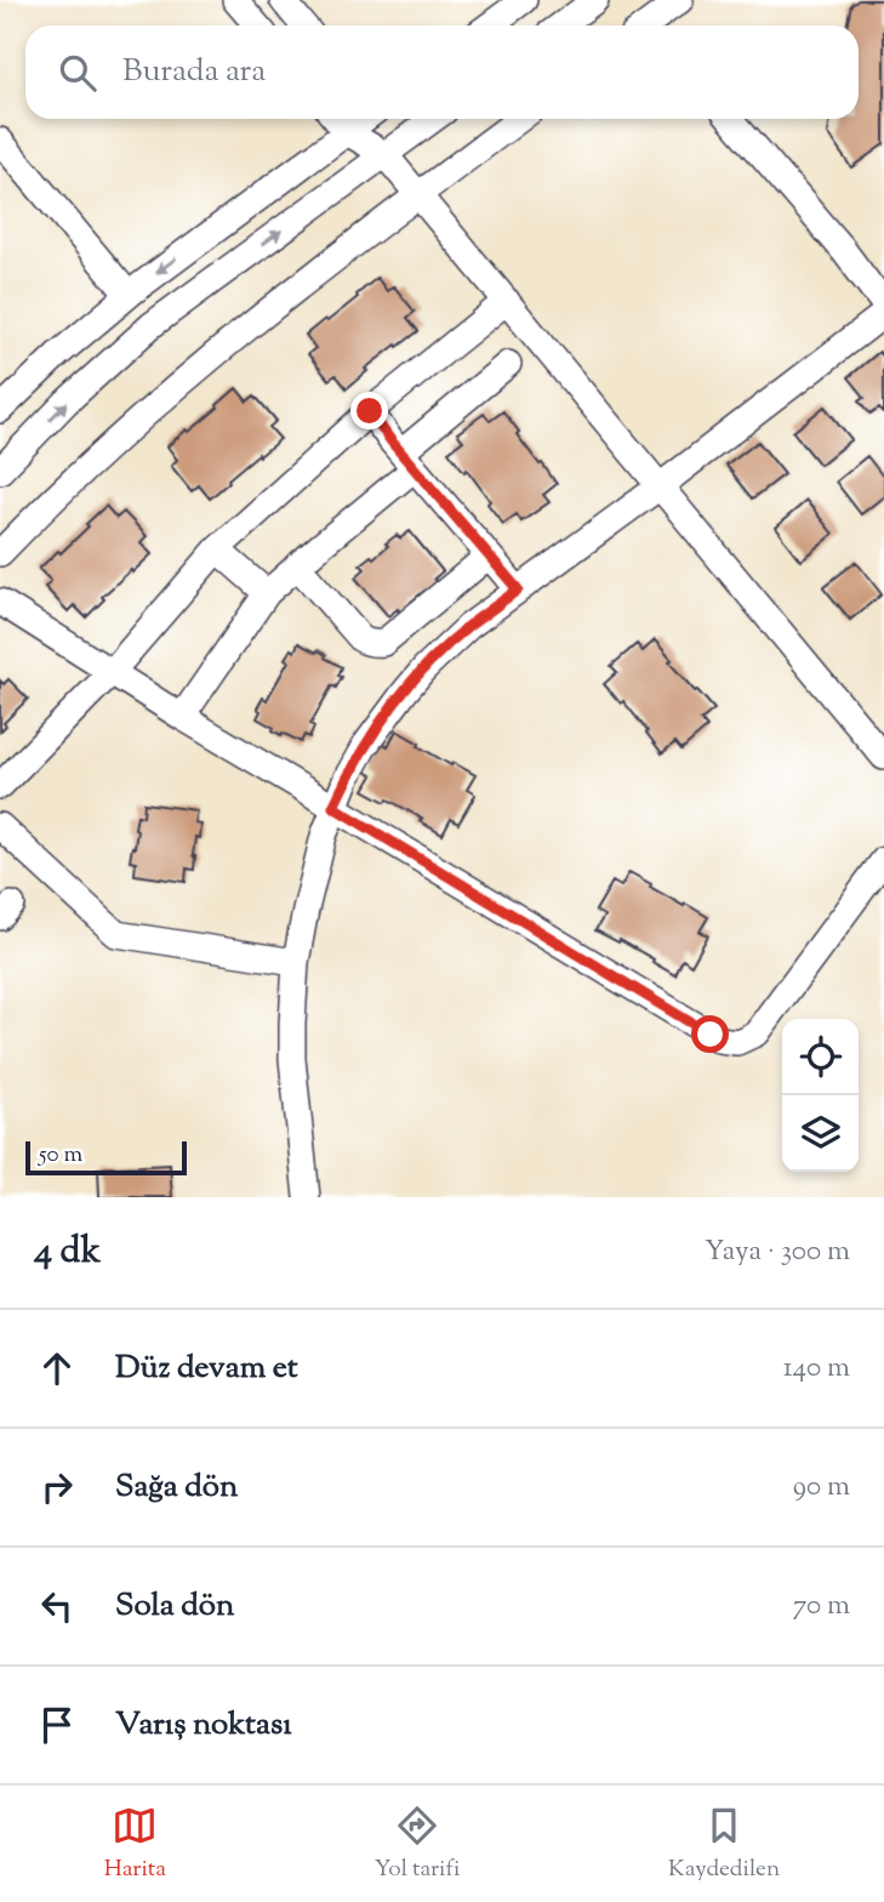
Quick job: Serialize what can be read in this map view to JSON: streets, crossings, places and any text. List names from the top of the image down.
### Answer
{
  "scale_bar": "50 m",
  "page": {
    "search": "Burada ara",
    "scale": "50 m",
    "heading": ["4 dk", "Yaya · 300 m"],
    "list": [
      ["Düz devam et", "140 m"],
      ["Sağa dön", "90 m"],
      ["Sola dön", "70 m"],
      "Varış noktası"
    ],
    "nav": ["Harita", "Yol tarifi", "Kaydedilen"]
  }
}
